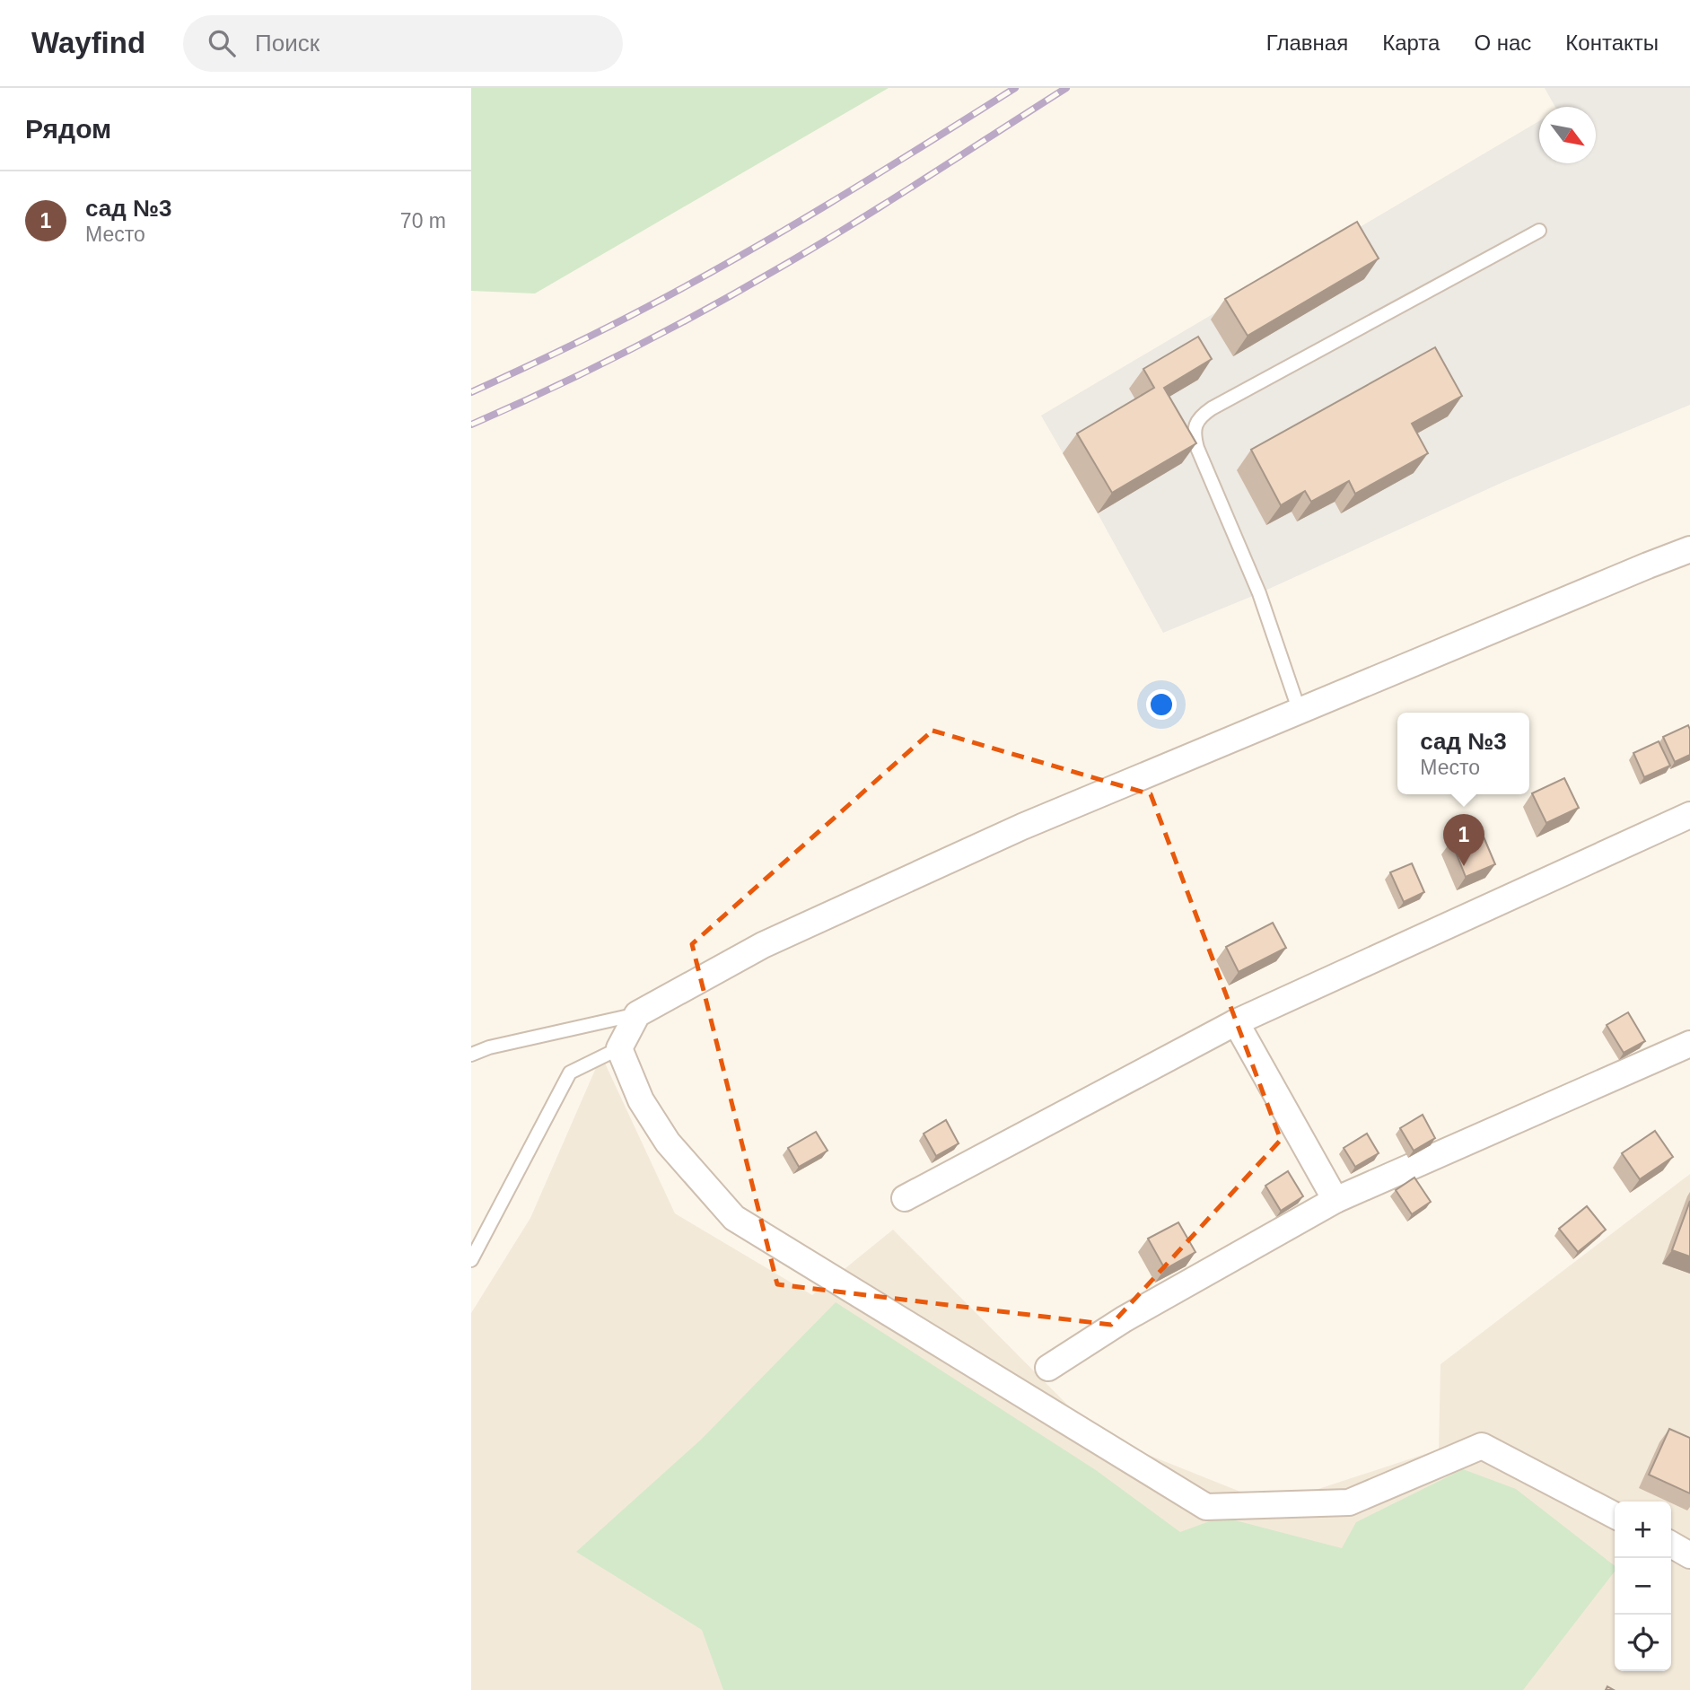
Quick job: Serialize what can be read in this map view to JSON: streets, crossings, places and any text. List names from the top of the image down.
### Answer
{
  "north": "bottom right",
  "page": {
    "header": "Wayfind",
    "search": "Поиск",
    "nav": [
      "Главная",
      "Карта",
      "О нас",
      "Контакты"
    ],
    "heading": "Рядом",
    "list": [
      {
        "mark": "1",
        "name": "сад №3",
        "note": "Место",
        "value": "70 m"
      }
    ],
    "popup": ["сад №3", "Место"],
    "pins": "1",
    "map_buttons": ["+", "−"]
  }
}
